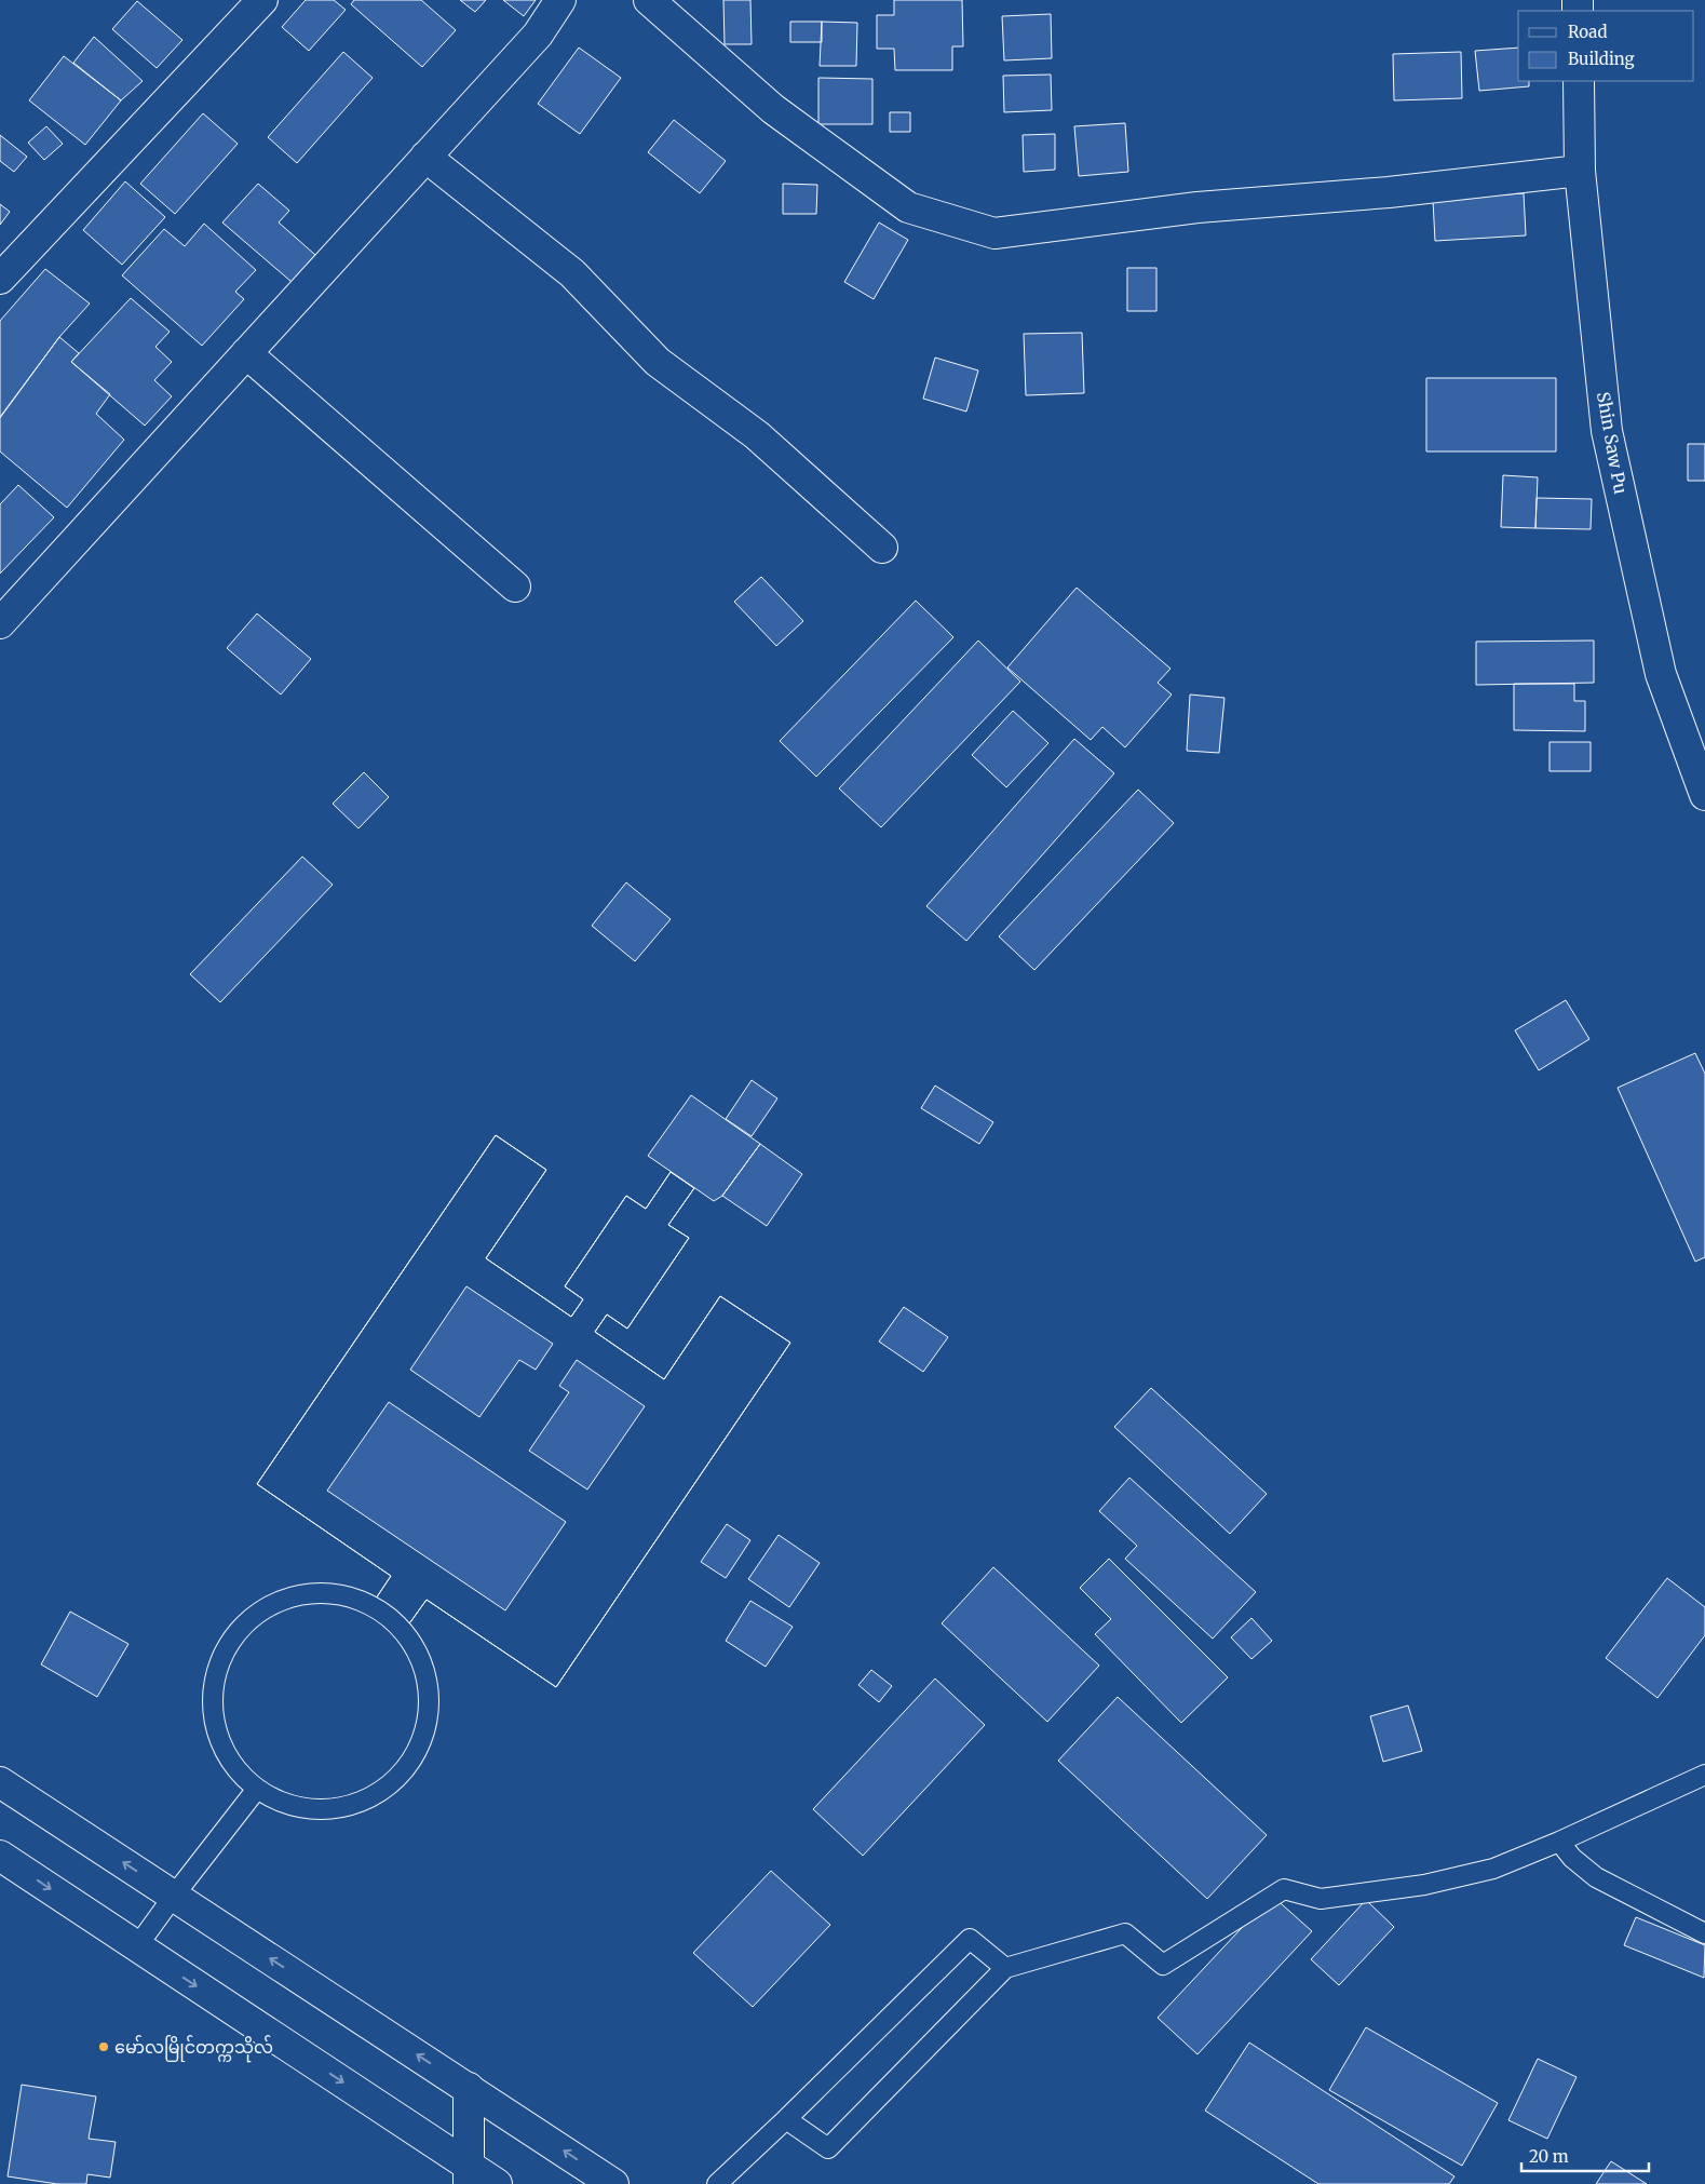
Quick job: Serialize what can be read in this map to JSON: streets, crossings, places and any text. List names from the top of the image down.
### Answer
{
  "streets": {
    "street": ["Shin Saw Pu"]
  },
  "places": ["မော်လမြိုင်တက္ကသိုလ်"],
  "legend": ["Road", "Building"],
  "scale_bar": "20 m"
}
